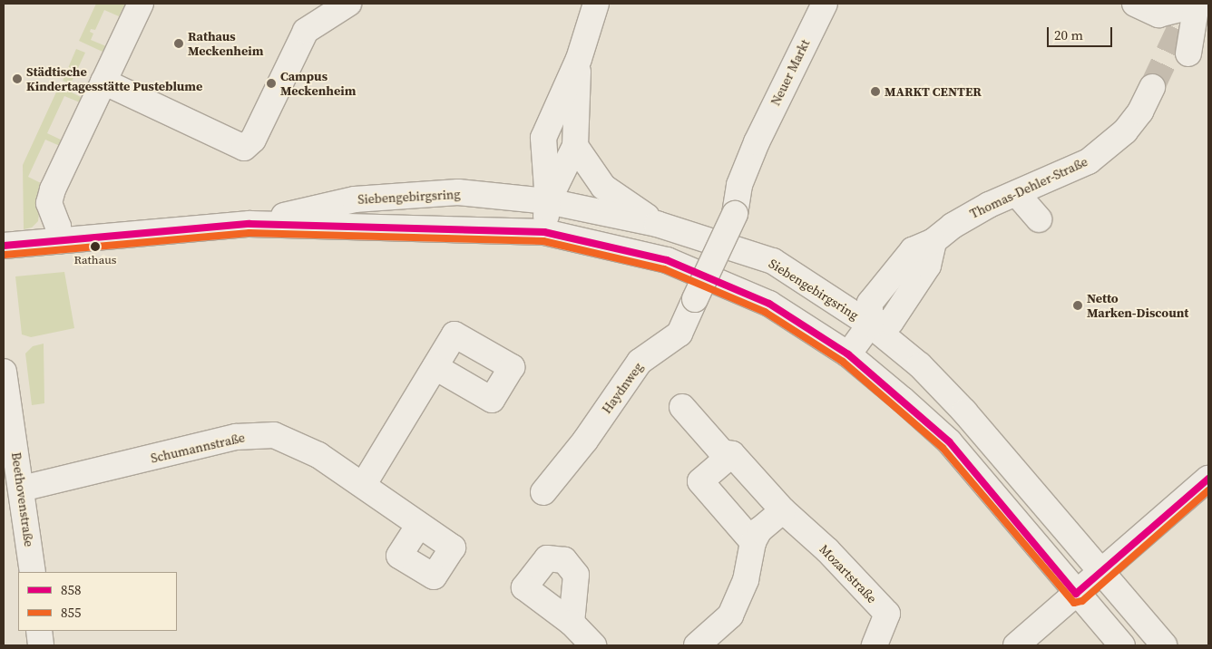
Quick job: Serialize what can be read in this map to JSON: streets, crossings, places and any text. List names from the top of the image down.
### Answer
{
  "streets": {
    "street": [
      "Neuer Markt",
      "Thomas-Dehler-Straße",
      "Siebengebirgsring",
      "Haydnweg",
      "Schumannstraße",
      "Beethovenstraße",
      "Mozartstraße"
    ]
  },
  "crossings": [
    ["Neuer Markt", "Haydnweg"],
    ["Thomas-Dehler-Straße", "Siebengebirgsring"],
    ["Schumannstraße", "Beethovenstraße"]
  ],
  "places": [
    "Rathaus Meckenheim",
    "Städtische Kindertagesstätte Pusteblume",
    "Campus Meckenheim",
    "MARKT CENTER",
    "Rathaus",
    "Netto Marken-Discount"
  ],
  "lines": ["transit line 858", "transit line 855"],
  "legend": ["858", "855"],
  "scale_bar": "20 m"
}
